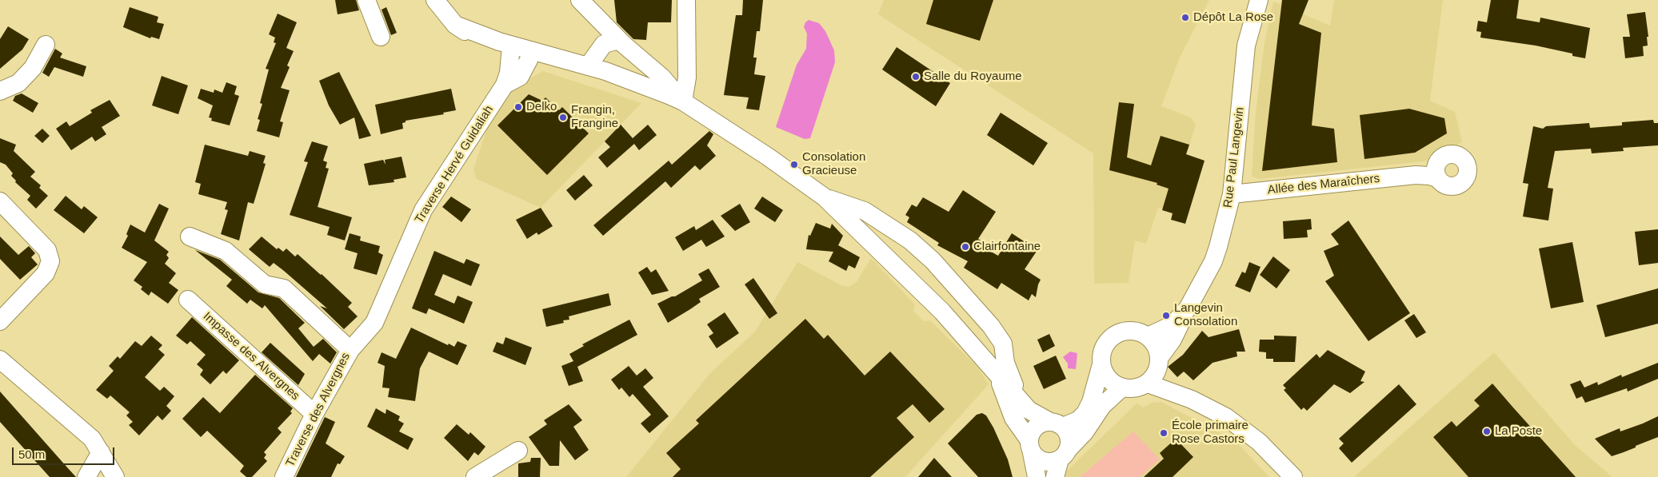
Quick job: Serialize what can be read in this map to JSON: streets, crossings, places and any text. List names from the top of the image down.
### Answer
{
  "streets": {
    "street": [
      "Rue Paul Langevin",
      "Traverse Hervé Guidaliah",
      "Allée des Maraîchers",
      "Impasse des Alvergnes",
      "Traverse des Alvergnes"
    ]
  },
  "crossings": [
    ["Rue Paul Langevin", "Allée des Maraîchers"],
    ["Traverse Hervé Guidaliah", "Traverse des Alvergnes"],
    ["Impasse des Alvergnes", "Traverse des Alvergnes"]
  ],
  "places": [
    "Dépôt La Rose",
    "Salle du Royaume",
    "Delko",
    "Frangin, Frangine",
    "Consolation Gracieuse",
    "Clairfontaine",
    "Langevin Consolation",
    "La Poste",
    "École primaire Rose Castors"
  ],
  "scale_bar": "50 m"
}
